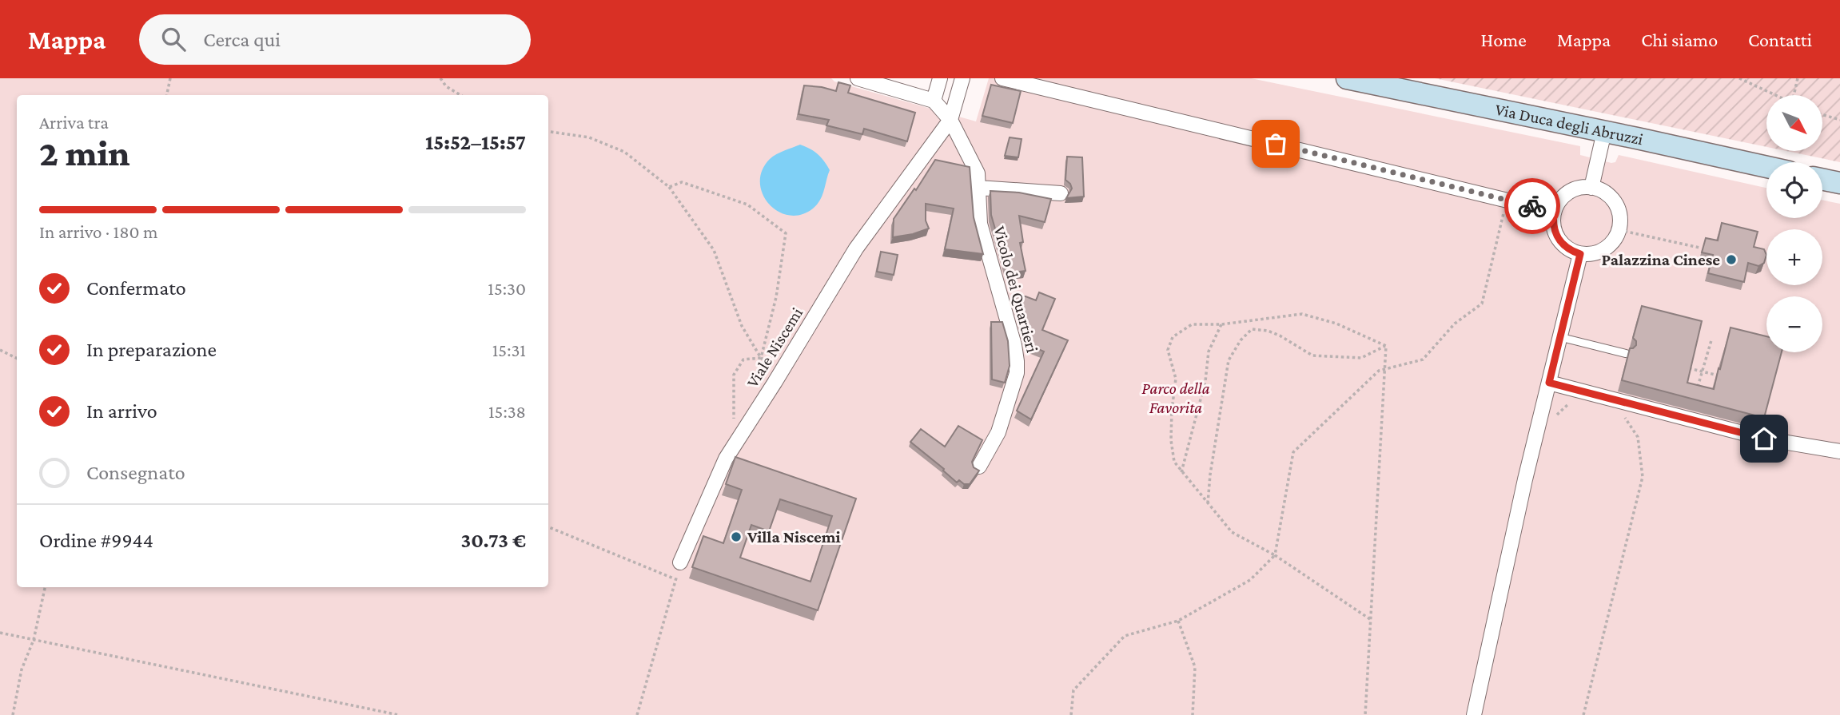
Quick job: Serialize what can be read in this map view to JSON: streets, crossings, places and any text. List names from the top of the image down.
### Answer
{
  "streets": {
    "street": ["Via Duca degli Abruzzi", "Vicolo dei Quartieri", "Viale Niscemi"]
  },
  "crossings": [
    ["Vicolo dei Quartieri", "Viale Niscemi"]
  ],
  "parks": ["Parco della Favorita"],
  "places": ["Palazzina Cinese", "Villa Niscemi"],
  "north": "bottom right",
  "page": {
    "header": "Mappa",
    "search": "Cerca qui",
    "nav": [
      "Home",
      "Mappa",
      "Chi siamo",
      "Contatti"
    ],
    "map_buttons": ["+", "−"],
    "heading": ["2 min", "Arriva tra", "15:52–15:57"],
    "panel": ["Ordine #9944", "30.73 €"],
    "bar": "In arrivo · 180 m",
    "list": [
      ["Confermato", "15:30"],
      ["In preparazione", "15:31"],
      ["In arrivo", "15:38"],
      "Consegnato"
    ]
  }
}
